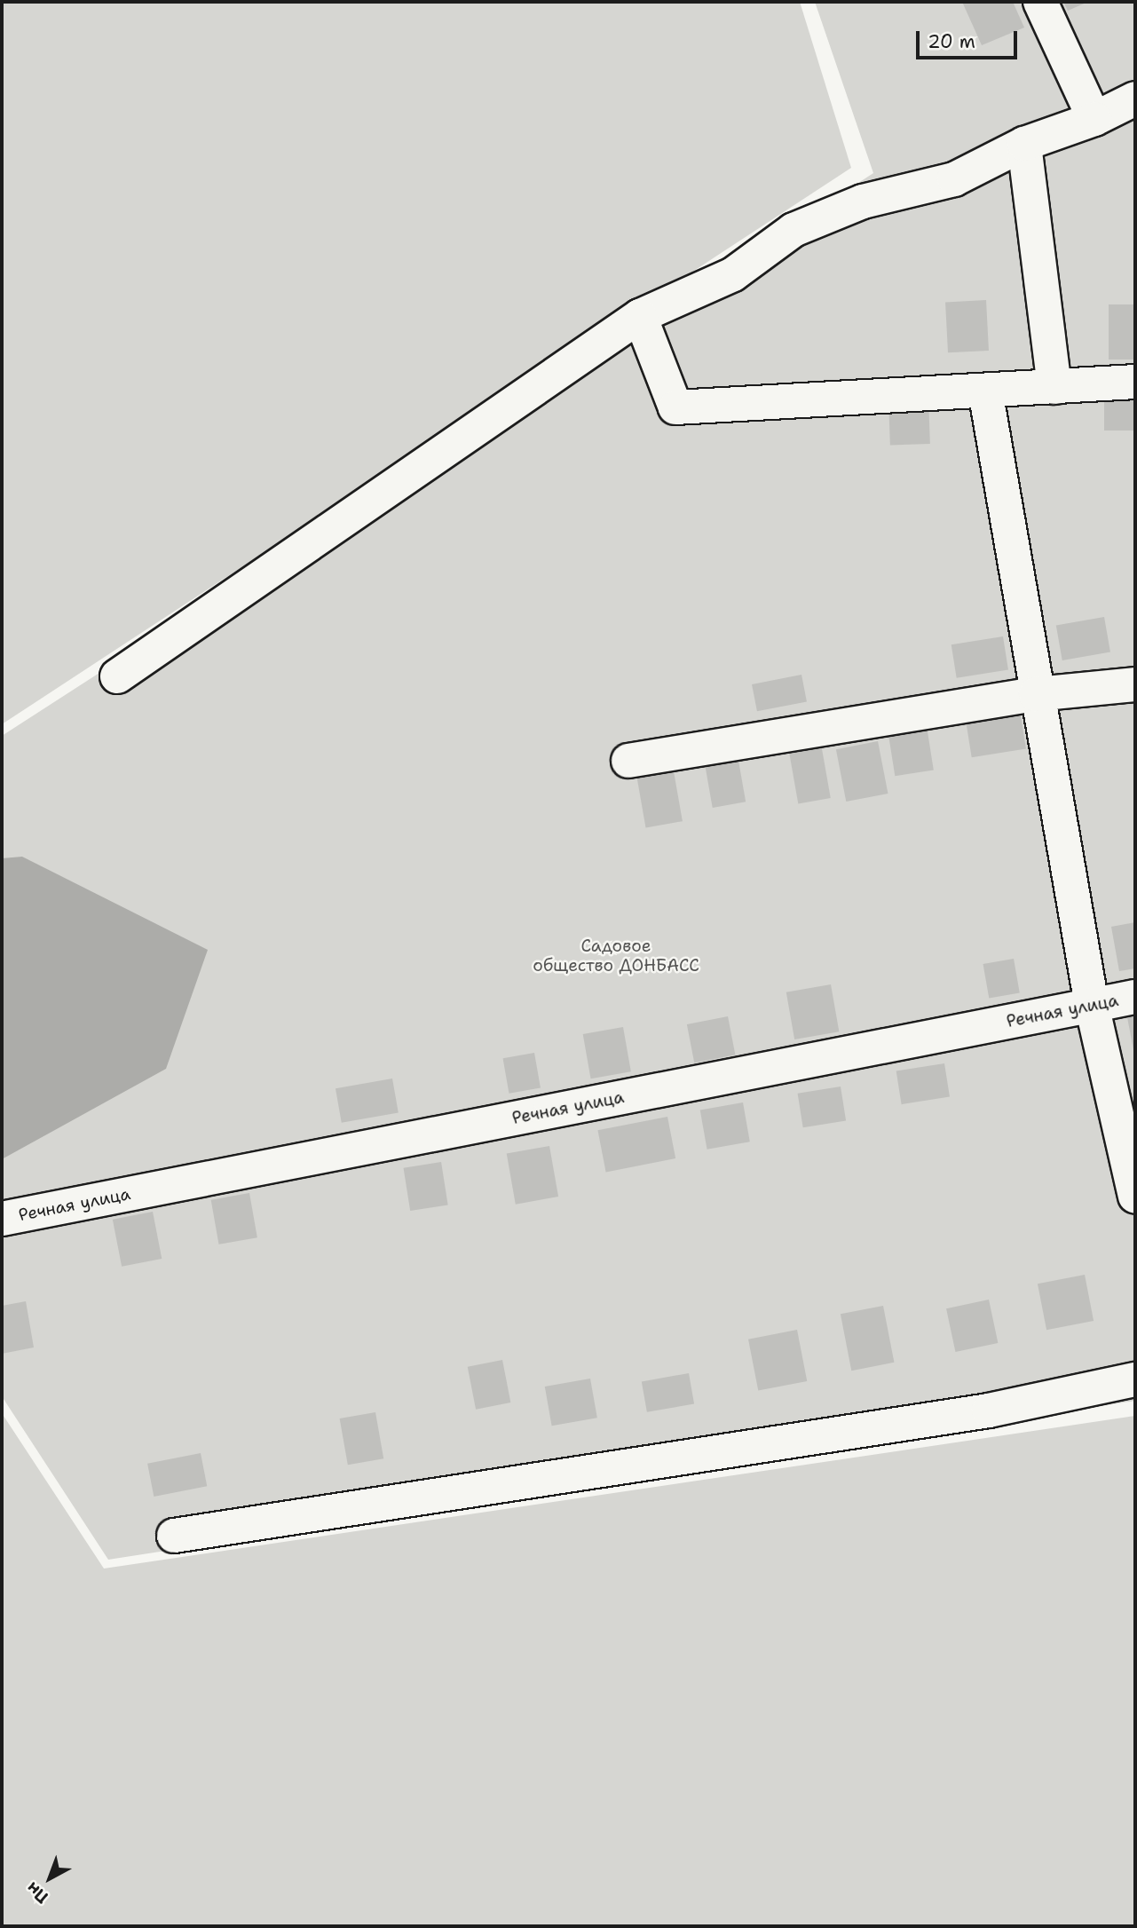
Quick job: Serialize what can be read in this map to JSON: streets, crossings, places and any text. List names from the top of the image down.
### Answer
{
  "streets": {
    "street": ["Речная улица"]
  },
  "parks": ["Садовое общество ДОНБАСС"],
  "scale_bar": "20 m",
  "north": "bottom left"
}
